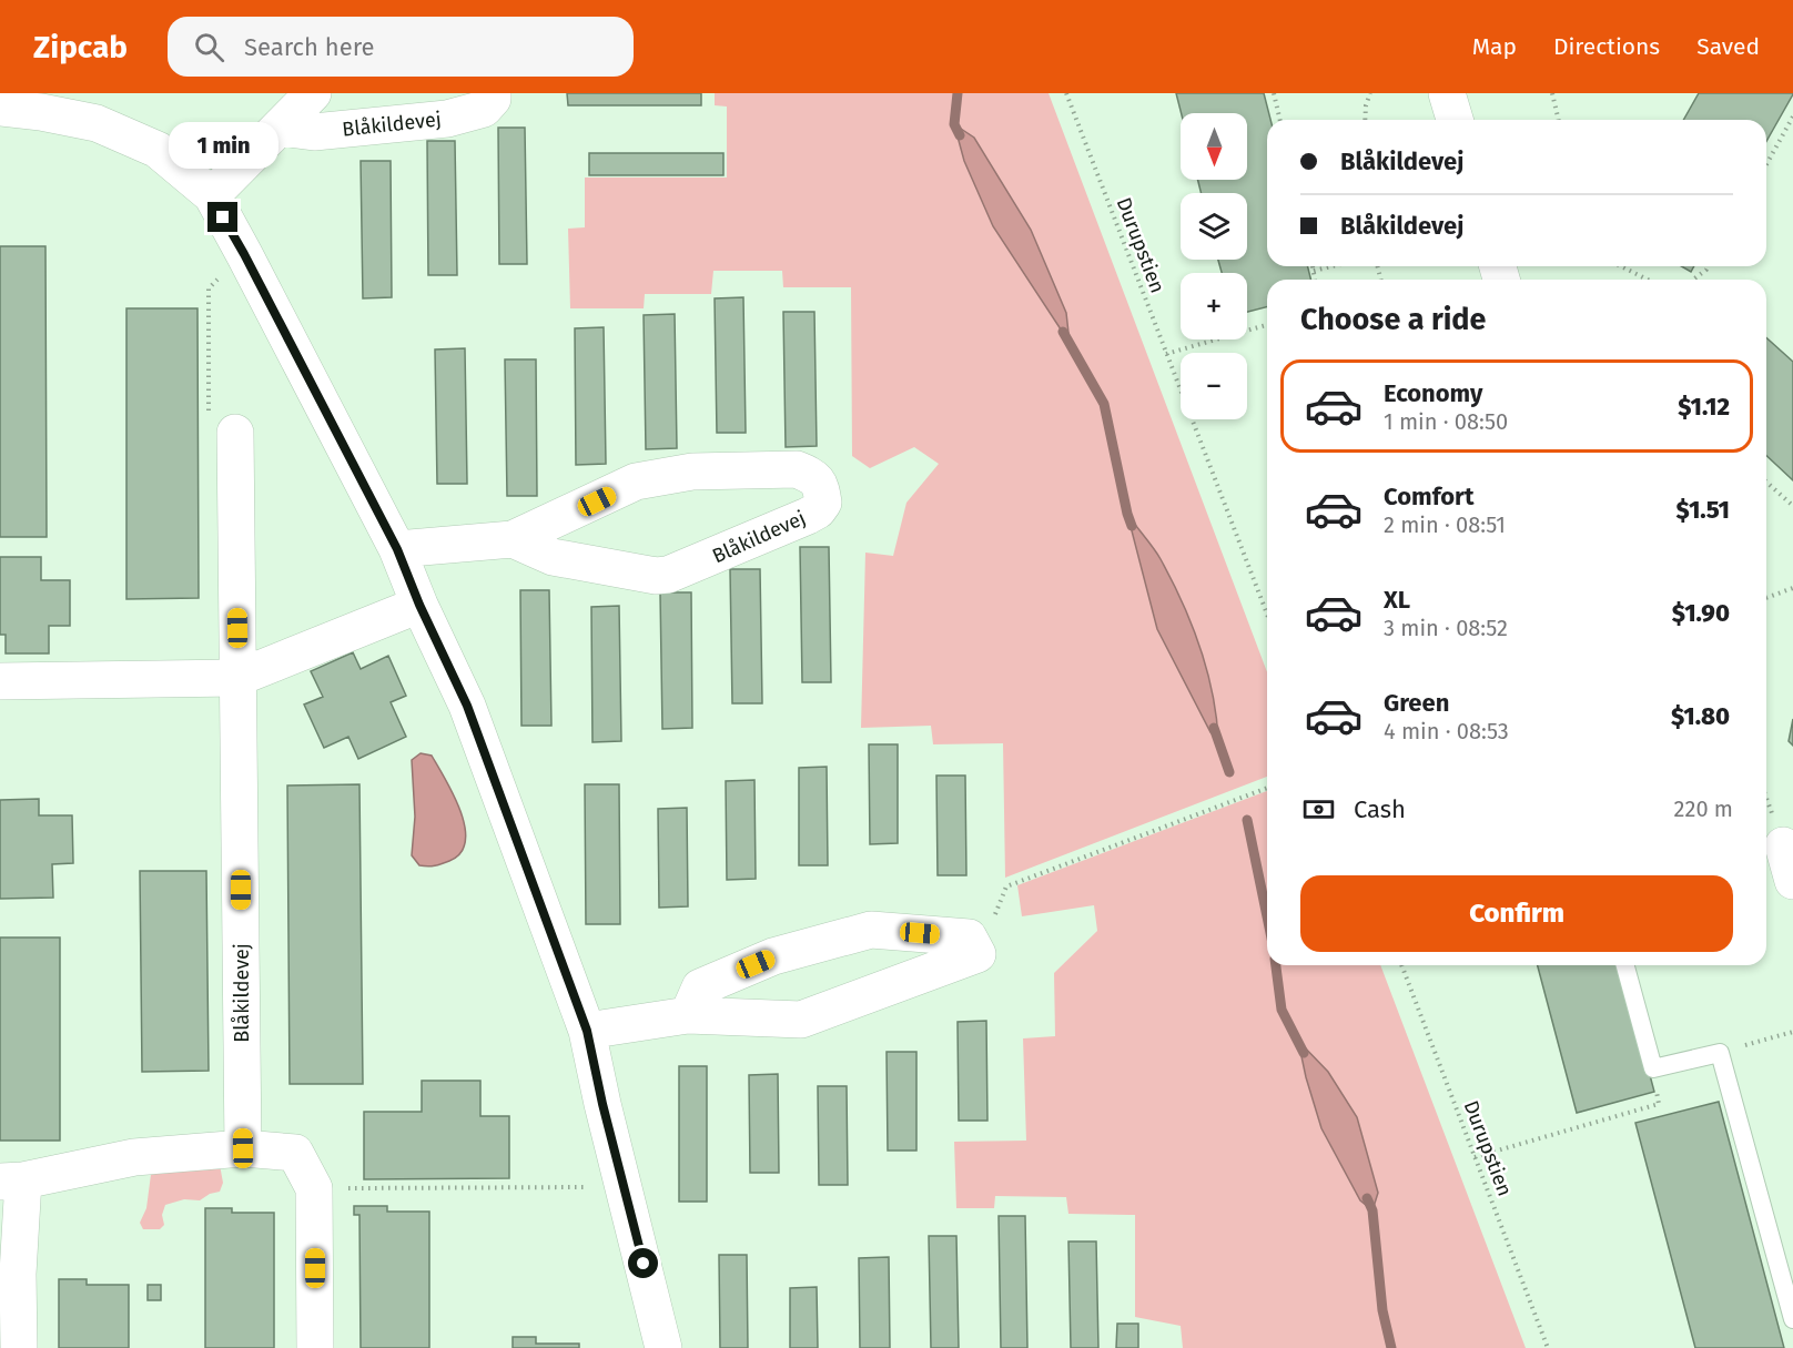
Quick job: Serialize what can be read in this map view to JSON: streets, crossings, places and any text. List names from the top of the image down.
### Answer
{
  "streets": {
    "street": ["Blåkildevej"],
    "path": ["Durupstien"]
  },
  "north": "bottom",
  "page": {
    "header": "Zipcab",
    "search": "Search here",
    "nav": ["Map", "Directions", "Saved"],
    "map_buttons": ["+", "−"],
    "banner": ["Blåkildevej", "Blåkildevej"],
    "bubble": "1 min",
    "heading": "Choose a ride",
    "list": [
      {
        "name": "Economy",
        "note": "1 min · 08:50",
        "value": "$1.12"
      },
      {
        "name": "Comfort",
        "note": "2 min · 08:51",
        "value": "$1.51"
      },
      {
        "name": "XL",
        "note": "3 min · 08:52",
        "value": "$1.90"
      },
      {
        "name": "Green",
        "note": "4 min · 08:53",
        "value": "$1.80"
      }
    ],
    "pay": ["Cash", "220 m"],
    "buttons": "Confirm"
  }
}
